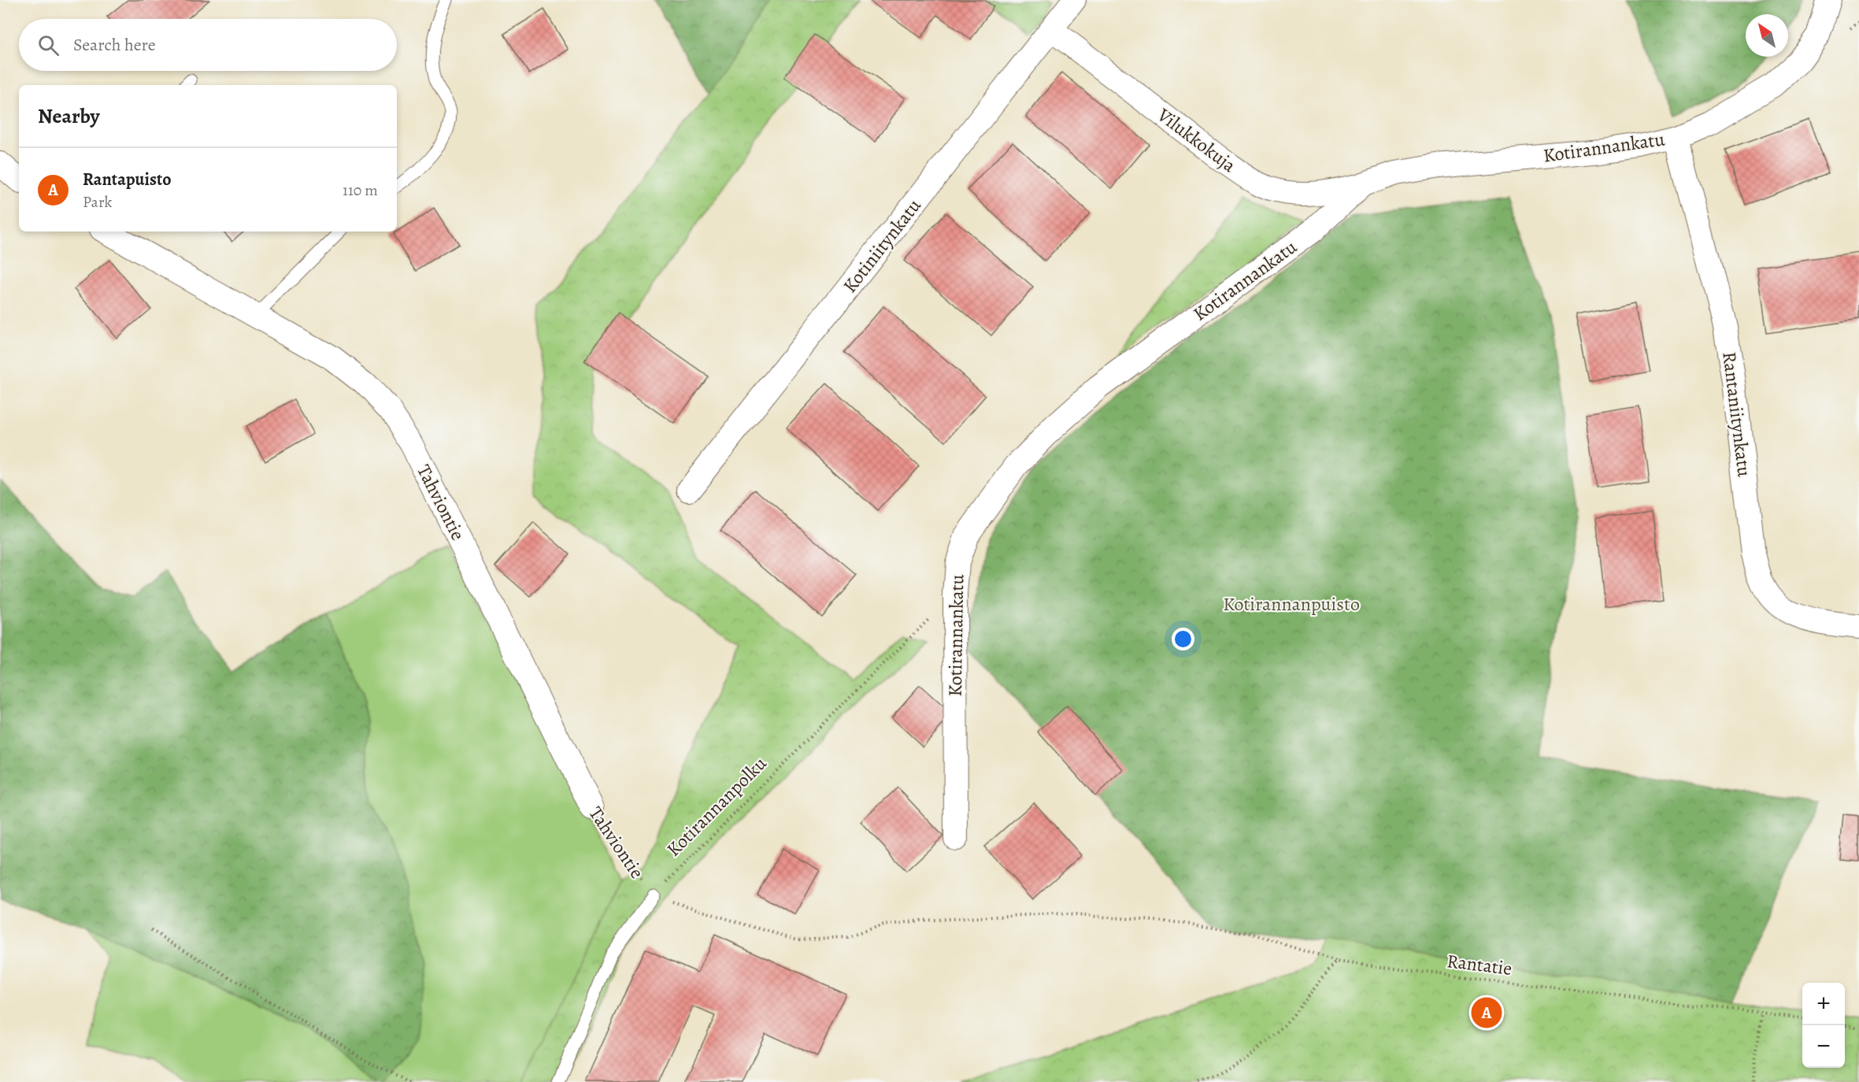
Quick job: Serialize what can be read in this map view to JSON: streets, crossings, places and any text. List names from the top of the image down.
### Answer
{
  "streets": {
    "street": [
      "Vilukkokuja",
      "Kotirannankatu",
      "Kotiniitynkatu",
      "Rantaniitynkatu",
      "Tahviontie"
    ],
    "path": ["Kotirannanpolku", "Rantatie"]
  },
  "crossings": [
    ["Vilukkokuja", "Kotirannankatu"],
    ["Vilukkokuja", "Kotiniitynkatu"],
    ["Kotirannankatu", "Rantaniitynkatu"],
    ["Kotirannankatu", "Kotirannanpolku"],
    ["Tahviontie", "Kotirannanpolku"],
    ["Tahviontie", "Rantatie"],
    ["Kotirannanpolku", "Rantatie"]
  ],
  "parks": ["Kotirannanpuisto"],
  "north": "top left",
  "page": {
    "search": "Search here",
    "heading": "Nearby",
    "list": [
      {
        "mark": "A",
        "name": "Rantapuisto",
        "note": "Park",
        "value": "110 m"
      }
    ],
    "map_buttons": ["+", "−"],
    "pins": "A"
  }
}
